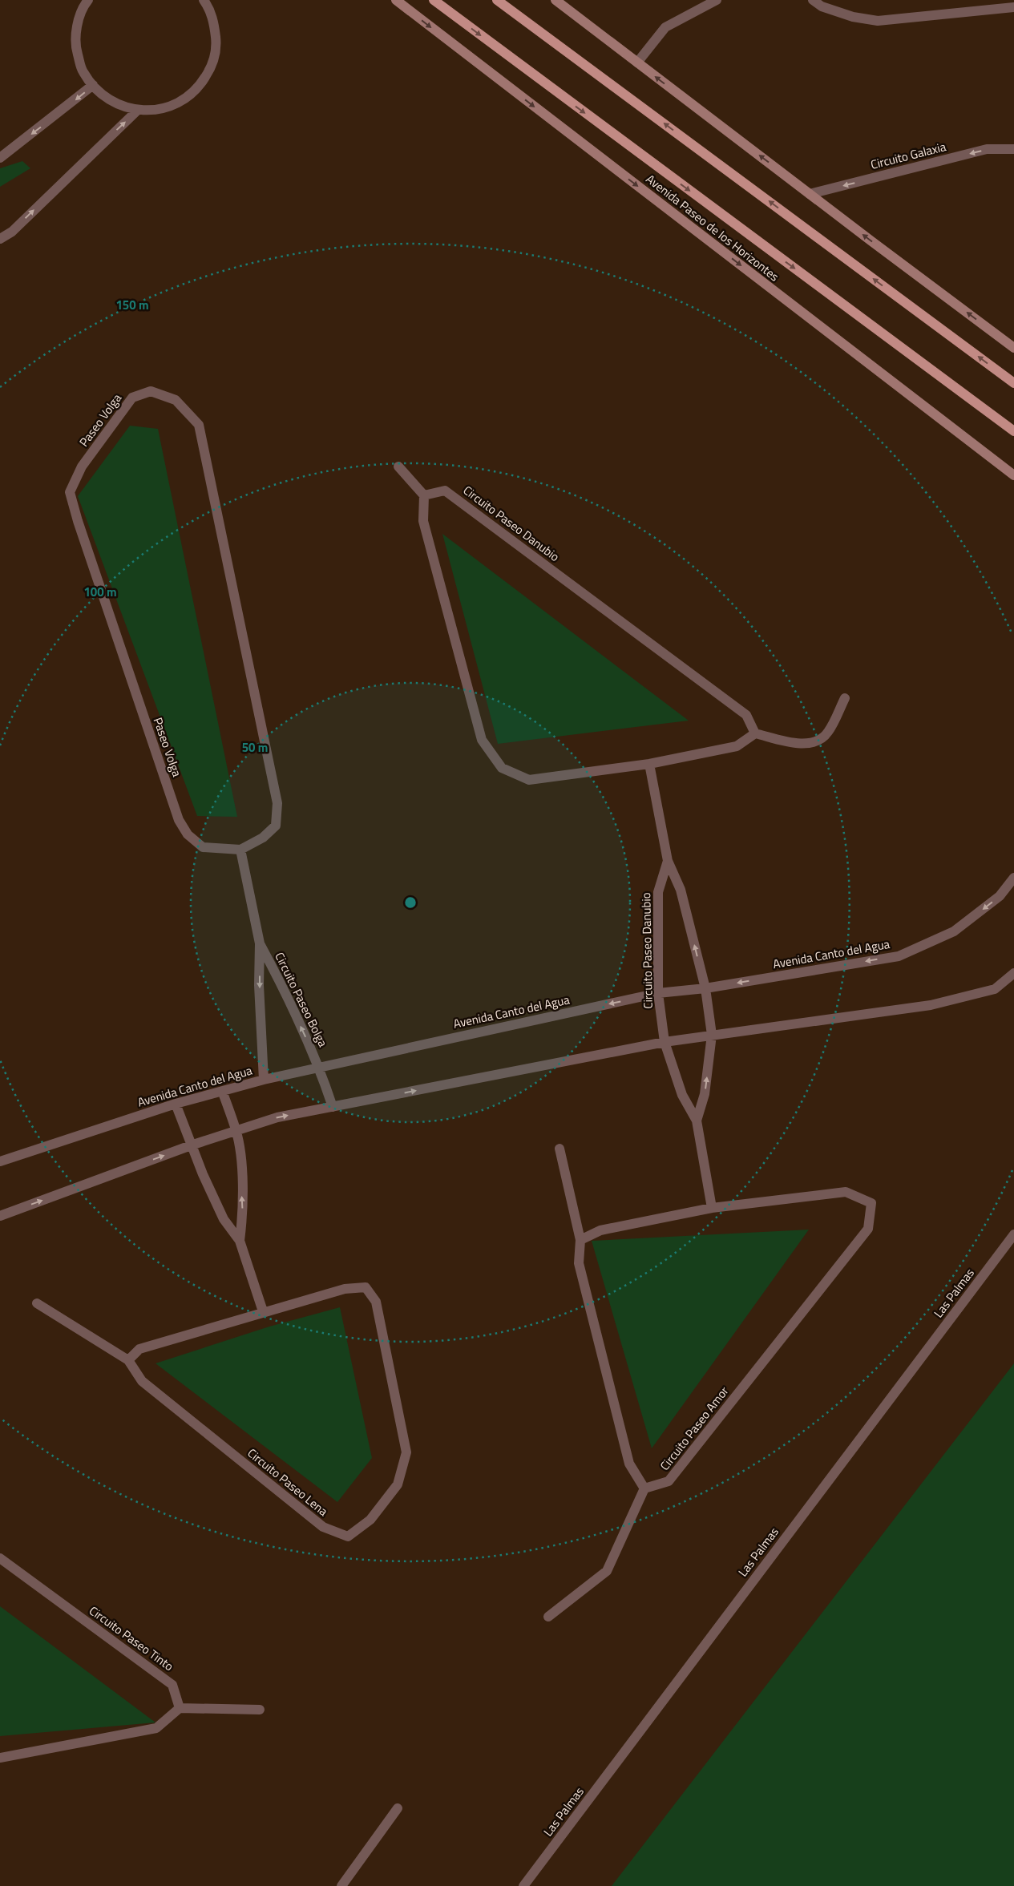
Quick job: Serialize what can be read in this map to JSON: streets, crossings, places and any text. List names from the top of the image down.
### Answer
{
  "streets": {
    "main road": ["Avenida Paseo de los Horizontes"],
    "street": [
      "Circuito Galaxia",
      "Paseo Volga",
      "Circuito Paseo Danubio",
      "Avenida Canto del Agua",
      "Circuito Paseo Bolga",
      "Las Palmas",
      "Circuito Paseo Amor",
      "Circuito Paseo Lena",
      "Circuito Paseo Tinto"
    ]
  },
  "crossings": [
    ["Circuito Paseo Danubio", "Avenida Canto del Agua"],
    ["Avenida Canto del Agua", "Circuito Paseo Bolga"]
  ],
  "one_way": ["Circuito Galaxia"],
  "rings": ["150 m", "100 m", "50 m"]
}
